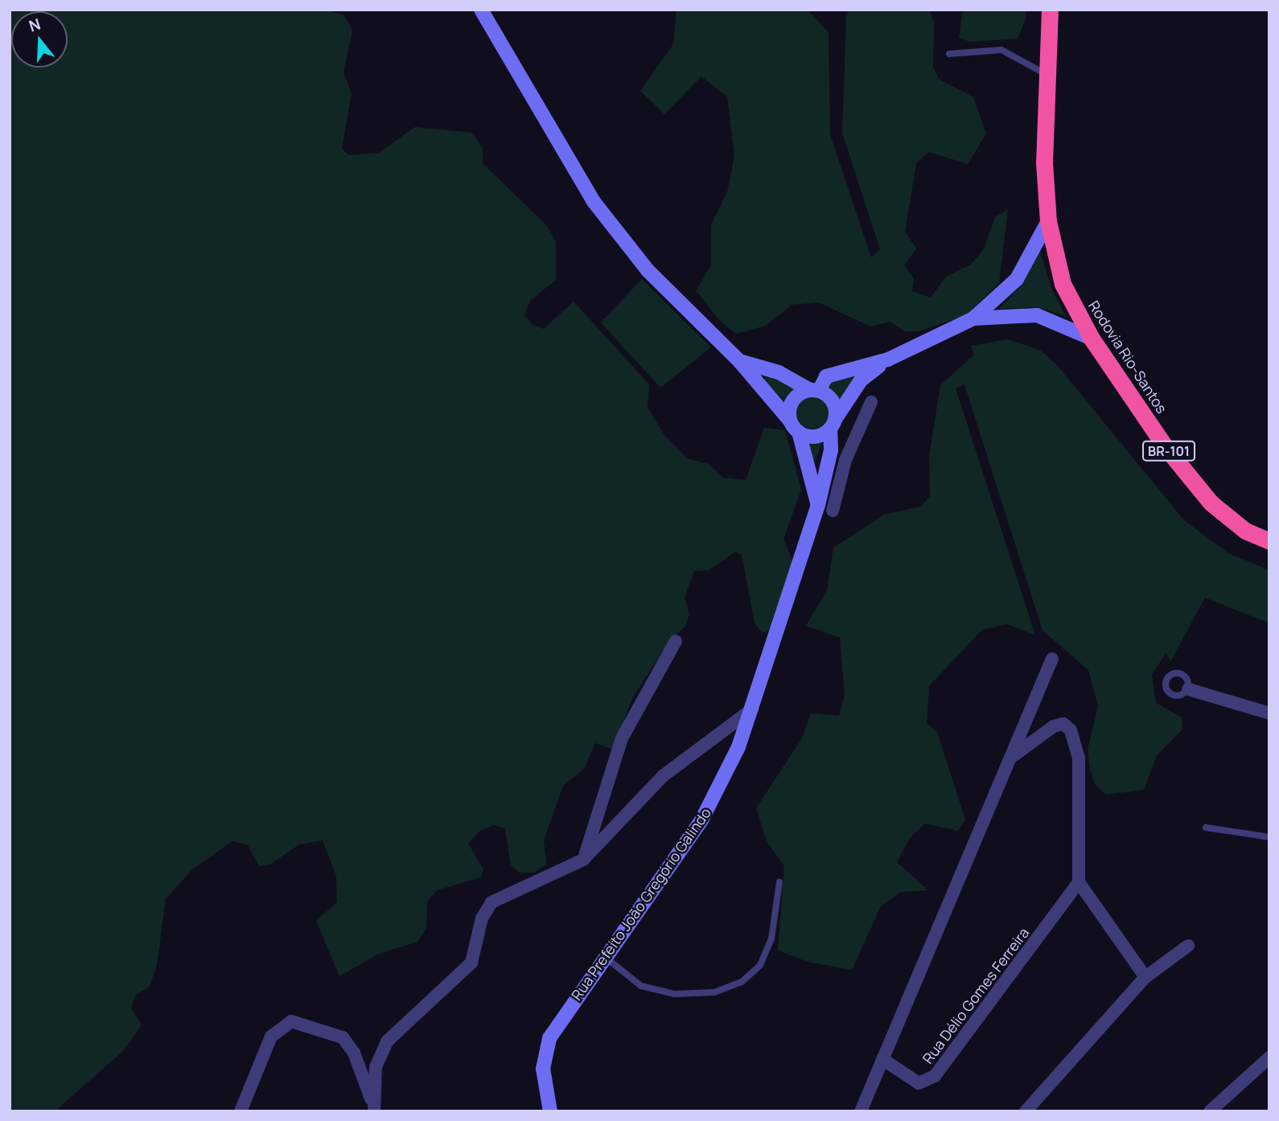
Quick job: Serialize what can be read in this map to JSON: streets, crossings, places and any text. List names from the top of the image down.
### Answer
{
  "streets": {
    "highway": ["Rodovia Rio-Santos", "BR-101"],
    "main road": ["Rua Prefeito João Gregório Galindo"],
    "street": ["Rua Délio Gomes Ferreira"]
  },
  "north": "top"
}
